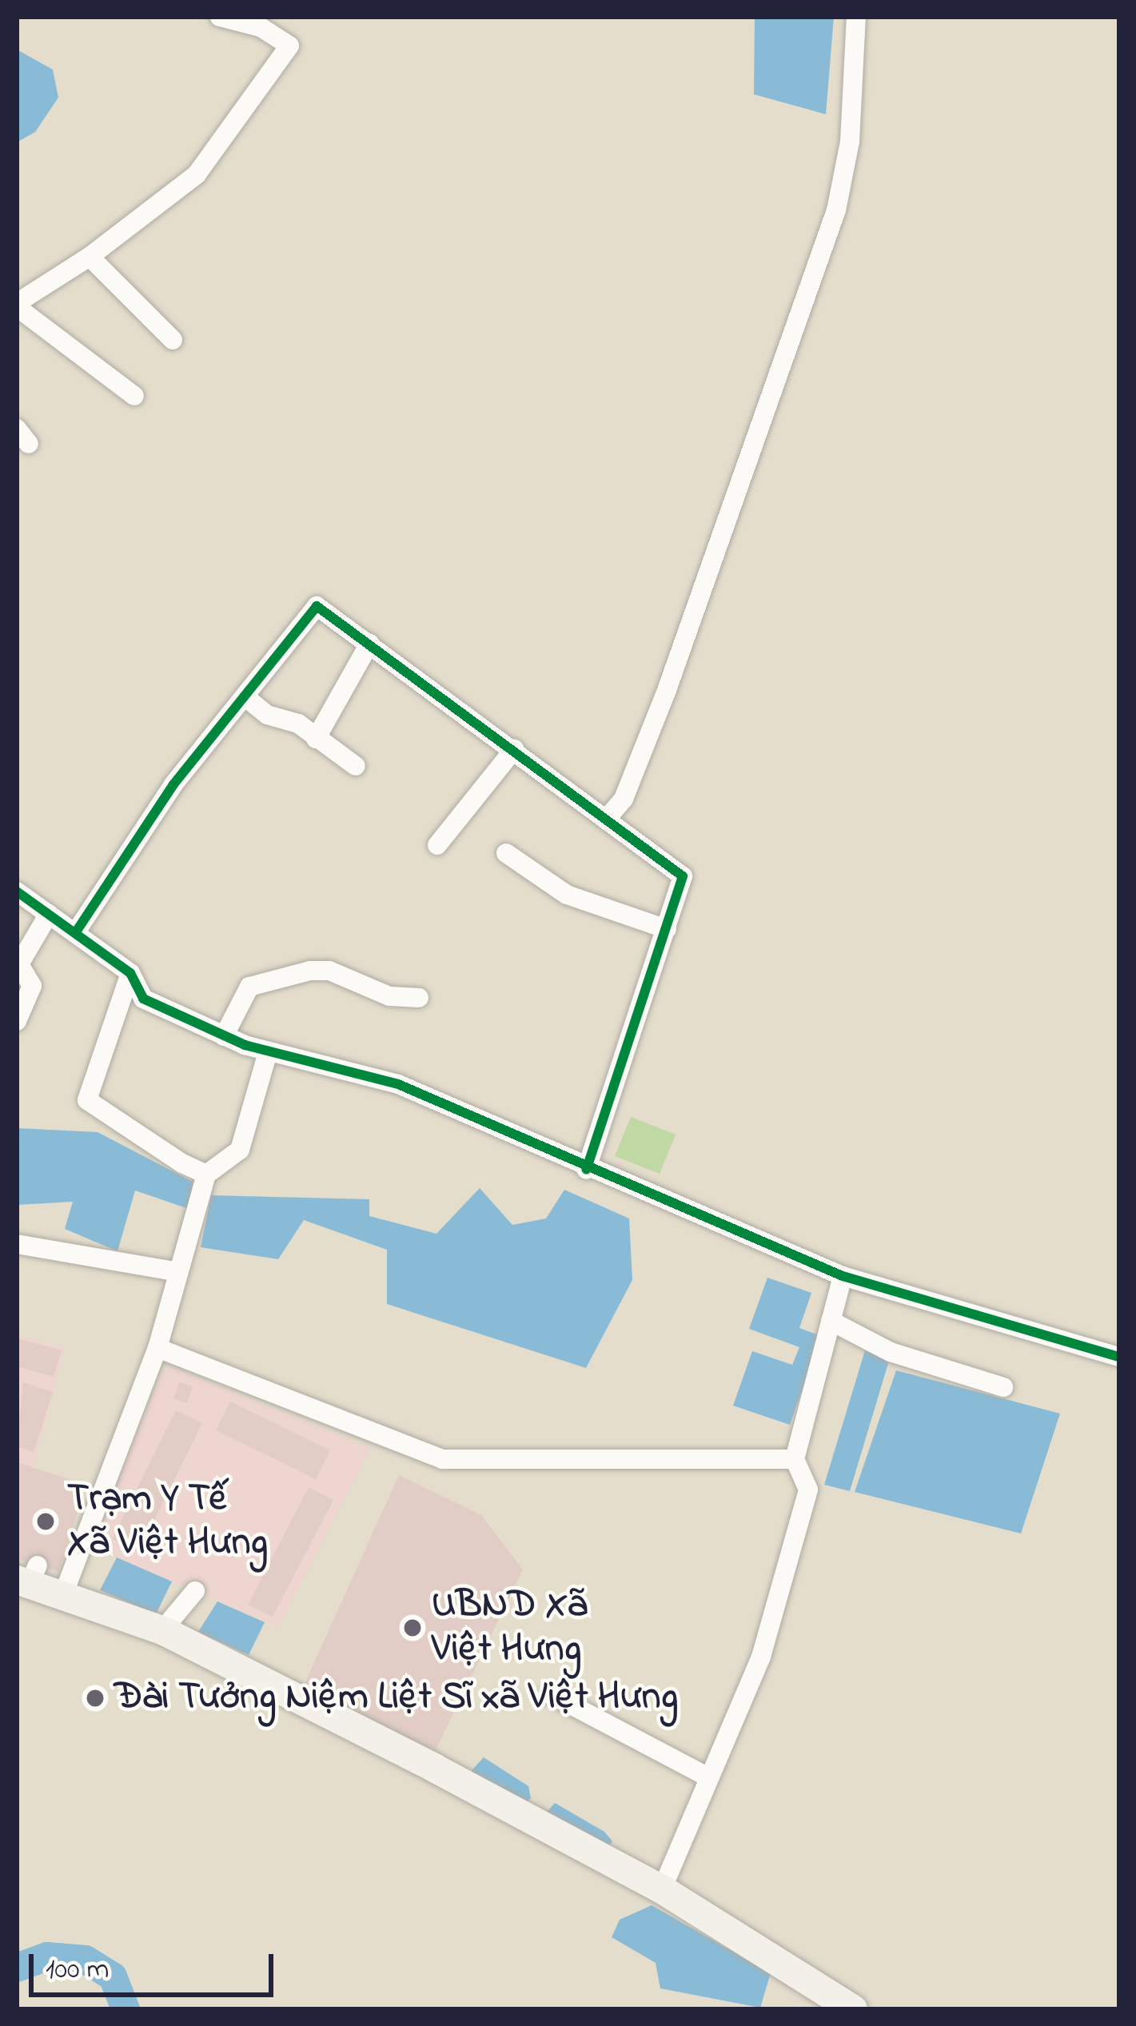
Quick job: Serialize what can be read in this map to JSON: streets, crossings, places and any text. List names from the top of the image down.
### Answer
{
  "places": ["Trạm Y Tế Xã Việt Hưng", "UBND Xã Việt Hưng", "Đài Tưởng Niệm Liệt Sĩ xã Việt Hưng"],
  "scale_bar": "100 m"
}
